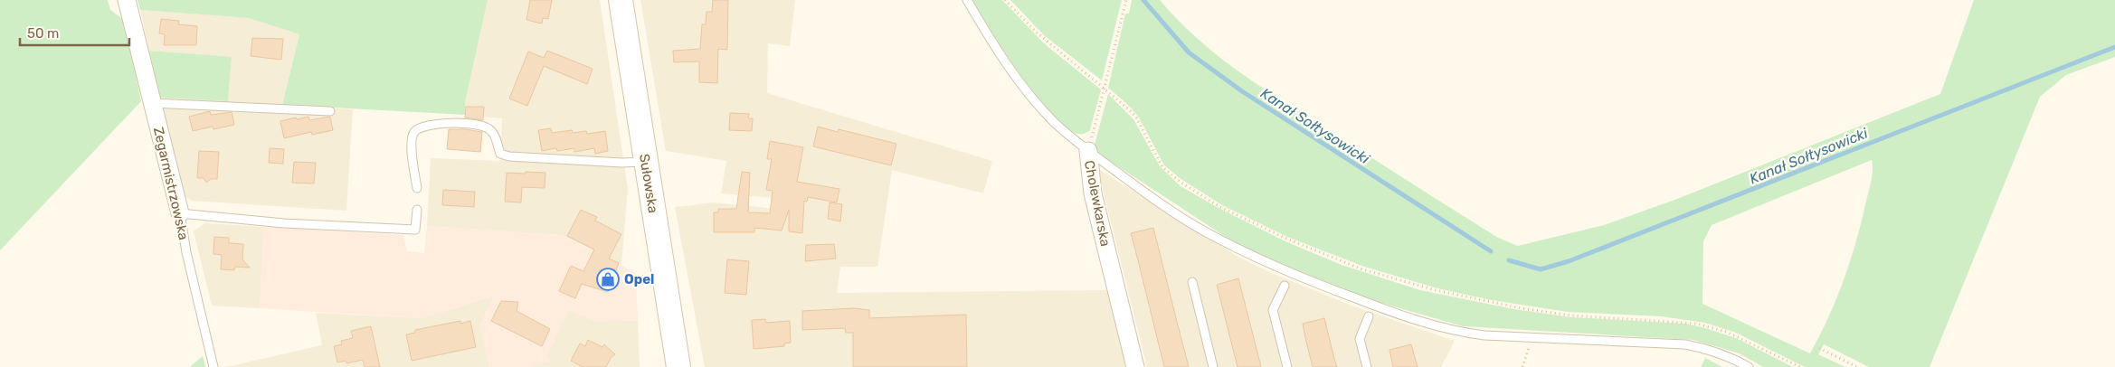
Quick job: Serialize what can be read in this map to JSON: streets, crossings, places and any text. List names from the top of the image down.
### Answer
{
  "streets": {
    "main road": ["Sułowska"],
    "street": ["Zegarmistrzowska", "Cholewkarska"]
  },
  "water": ["Kanał Sołtysowicki"],
  "places": {
    "shop": ["Opel"]
  },
  "scale_bar": "50 m"
}
